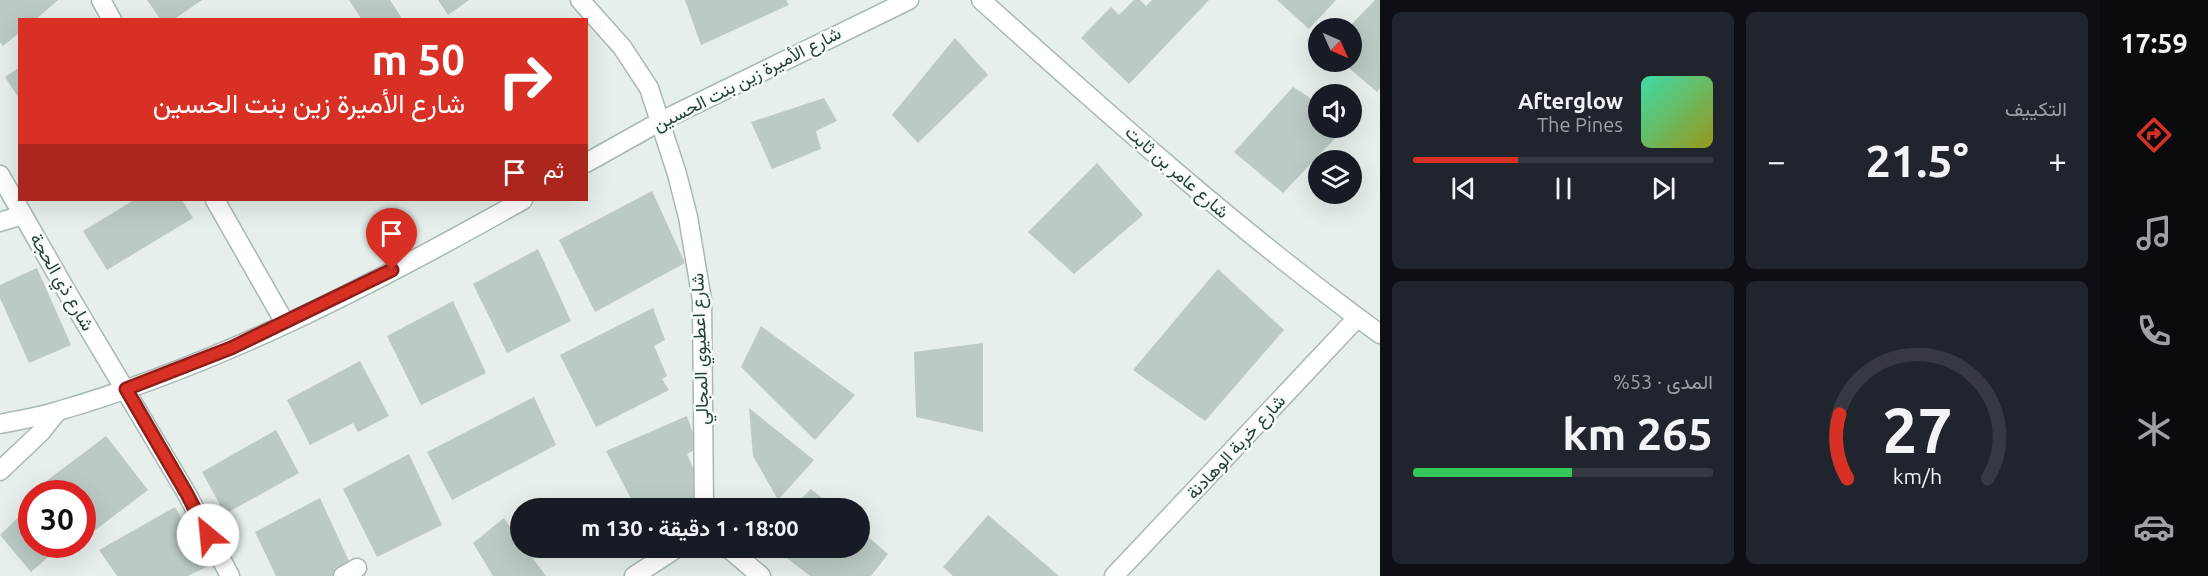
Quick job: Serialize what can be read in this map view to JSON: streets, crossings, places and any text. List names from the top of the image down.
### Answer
{
  "streets": {
    "street": [
      "شارع الأميرة زين بنت الحسين",
      "شارع عامر بن ثابت",
      "شارع ذي الحجة",
      "شارع اعطيوي المجالي",
      "شارع خربة الوهادنة"
    ]
  },
  "crossings": [
    ["شارع الأميرة زين بنت الحسين", "شارع اعطيوي المجالي"],
    ["شارع عامر بن ثابت", "شارع خربة الوهادنة"]
  ],
  "north": "bottom right",
  "page": {
    "tabs": "17:59",
    "tile": [
      "التكييف",
      ["المدى · 53%", "265 km"]
    ],
    "turn": ["50 m", "شارع الأميرة زين بنت الحسين"],
    "song": ["Afterglow", "The Pines"],
    "heat": ["−", "21.5°", "+"],
    "then": "ثم",
    "limit": "30",
    "trip": "18:00 · 1 دقيقة · 130 m",
    "gauge": ["27", "km/h"]
  }
}
